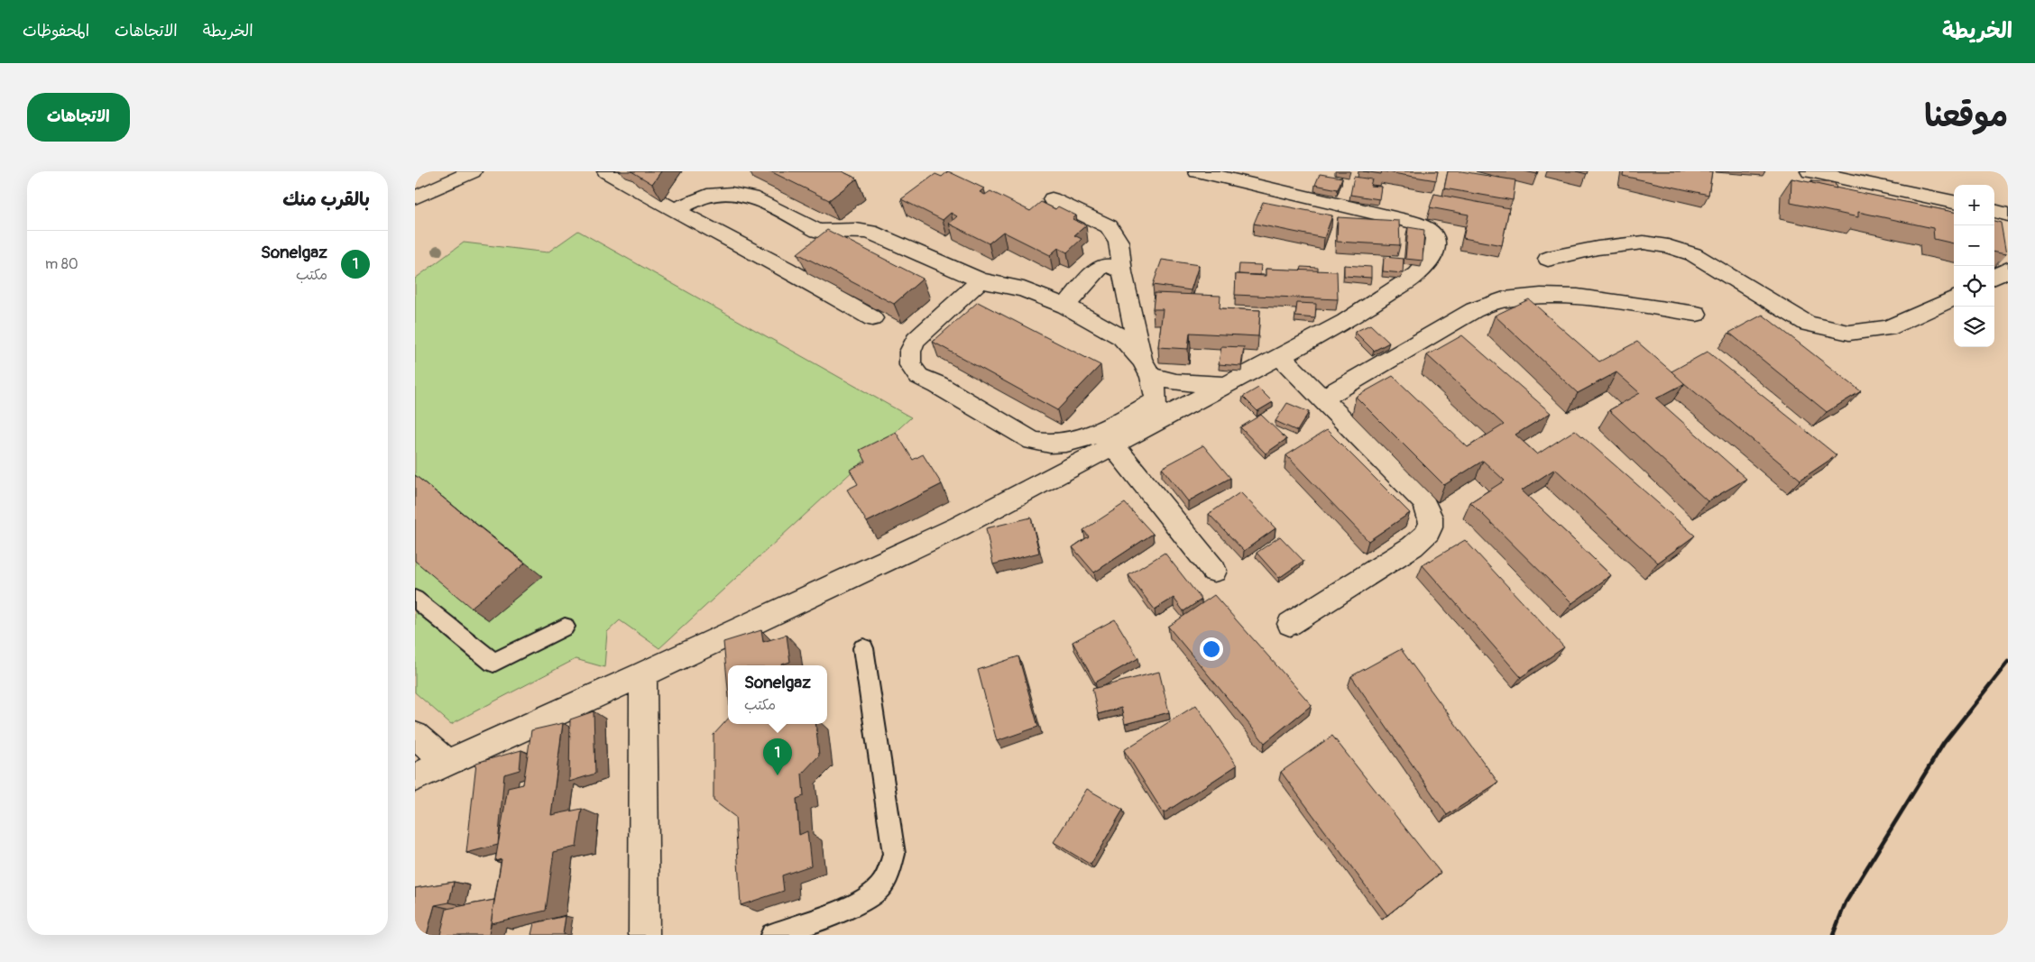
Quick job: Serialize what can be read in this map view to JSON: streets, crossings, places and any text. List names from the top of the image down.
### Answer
{
  "page": {
    "header": "الخريطة",
    "nav": ["الخريطة", "الاتجاهات", "المحفوظات"],
    "title": "موقعنا",
    "buttons": "الاتجاهات",
    "heading": "بالقرب منك",
    "map_buttons": ["+", "−"],
    "list": [
      {
        "mark": "1",
        "name": "Sonelgaz",
        "note": "مكتب",
        "value": "80 m"
      }
    ],
    "popup": ["Sonelgaz", "مكتب"],
    "pins": "1"
  }
}
